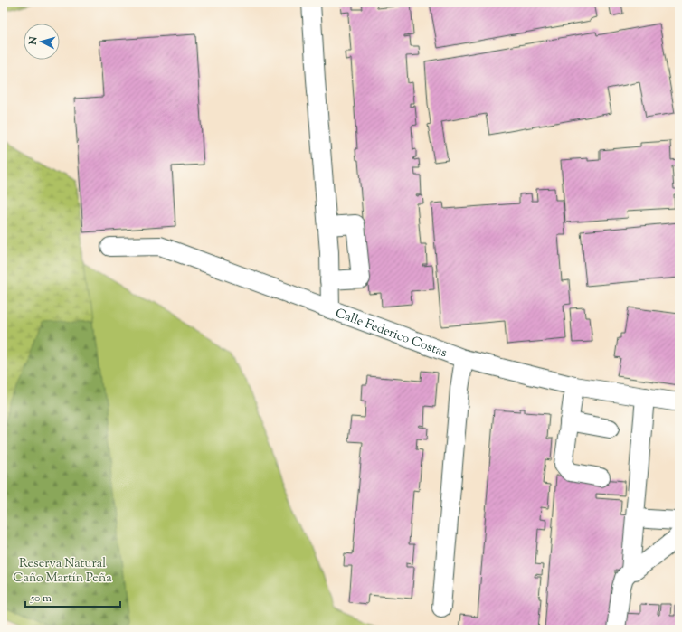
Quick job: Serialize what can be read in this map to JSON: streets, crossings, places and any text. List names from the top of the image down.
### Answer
{
  "streets": {
    "street": ["Calle Federico Costas"]
  },
  "parks": ["Reserva Natural Caño Martín Peña"],
  "scale_bar": "50 m",
  "north": "left"
}
